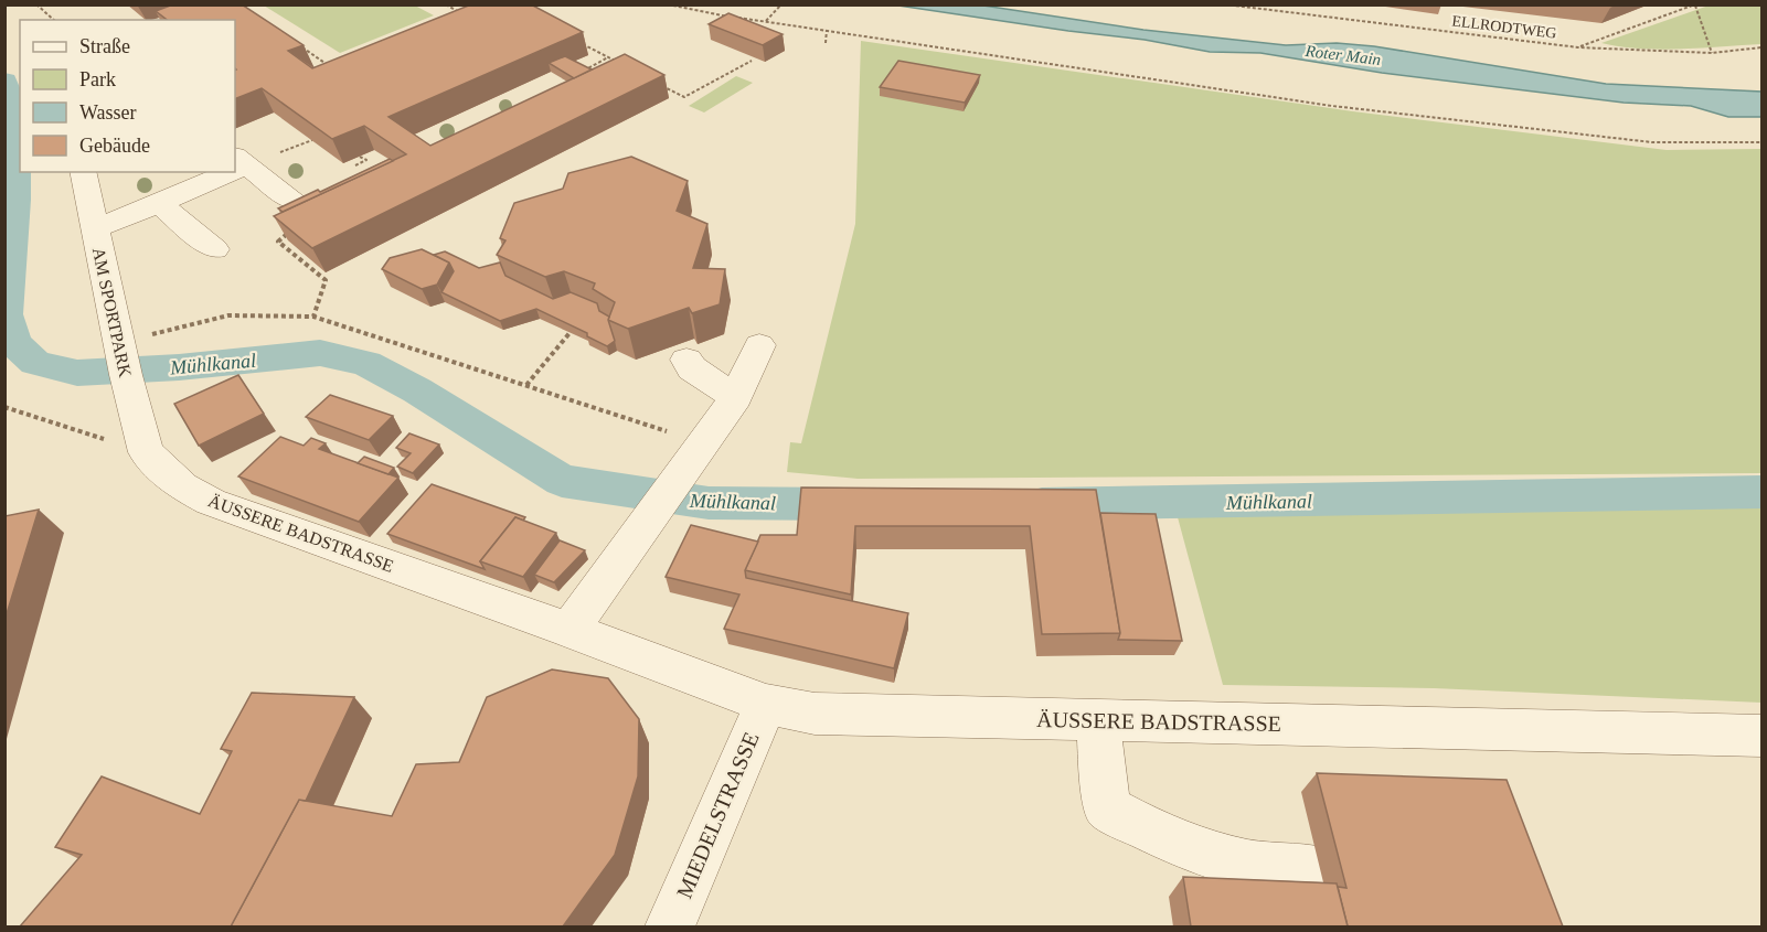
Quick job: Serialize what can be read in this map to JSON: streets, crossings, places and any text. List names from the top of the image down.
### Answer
{
  "streets": {
    "street": ["AM SPORTPARK", "ÄUSSERE BADSTRASSE", "MIEDELSTRASSE"],
    "path": ["ELLRODTWEG"]
  },
  "crossings": [
    ["AM SPORTPARK", "ÄUSSERE BADSTRASSE"],
    ["ÄUSSERE BADSTRASSE", "MIEDELSTRASSE"]
  ],
  "water": ["Roter Main", "Mühlkanal"],
  "legend": [
    "Straße",
    "Park",
    "Wasser",
    "Gebäude"
  ]
}
